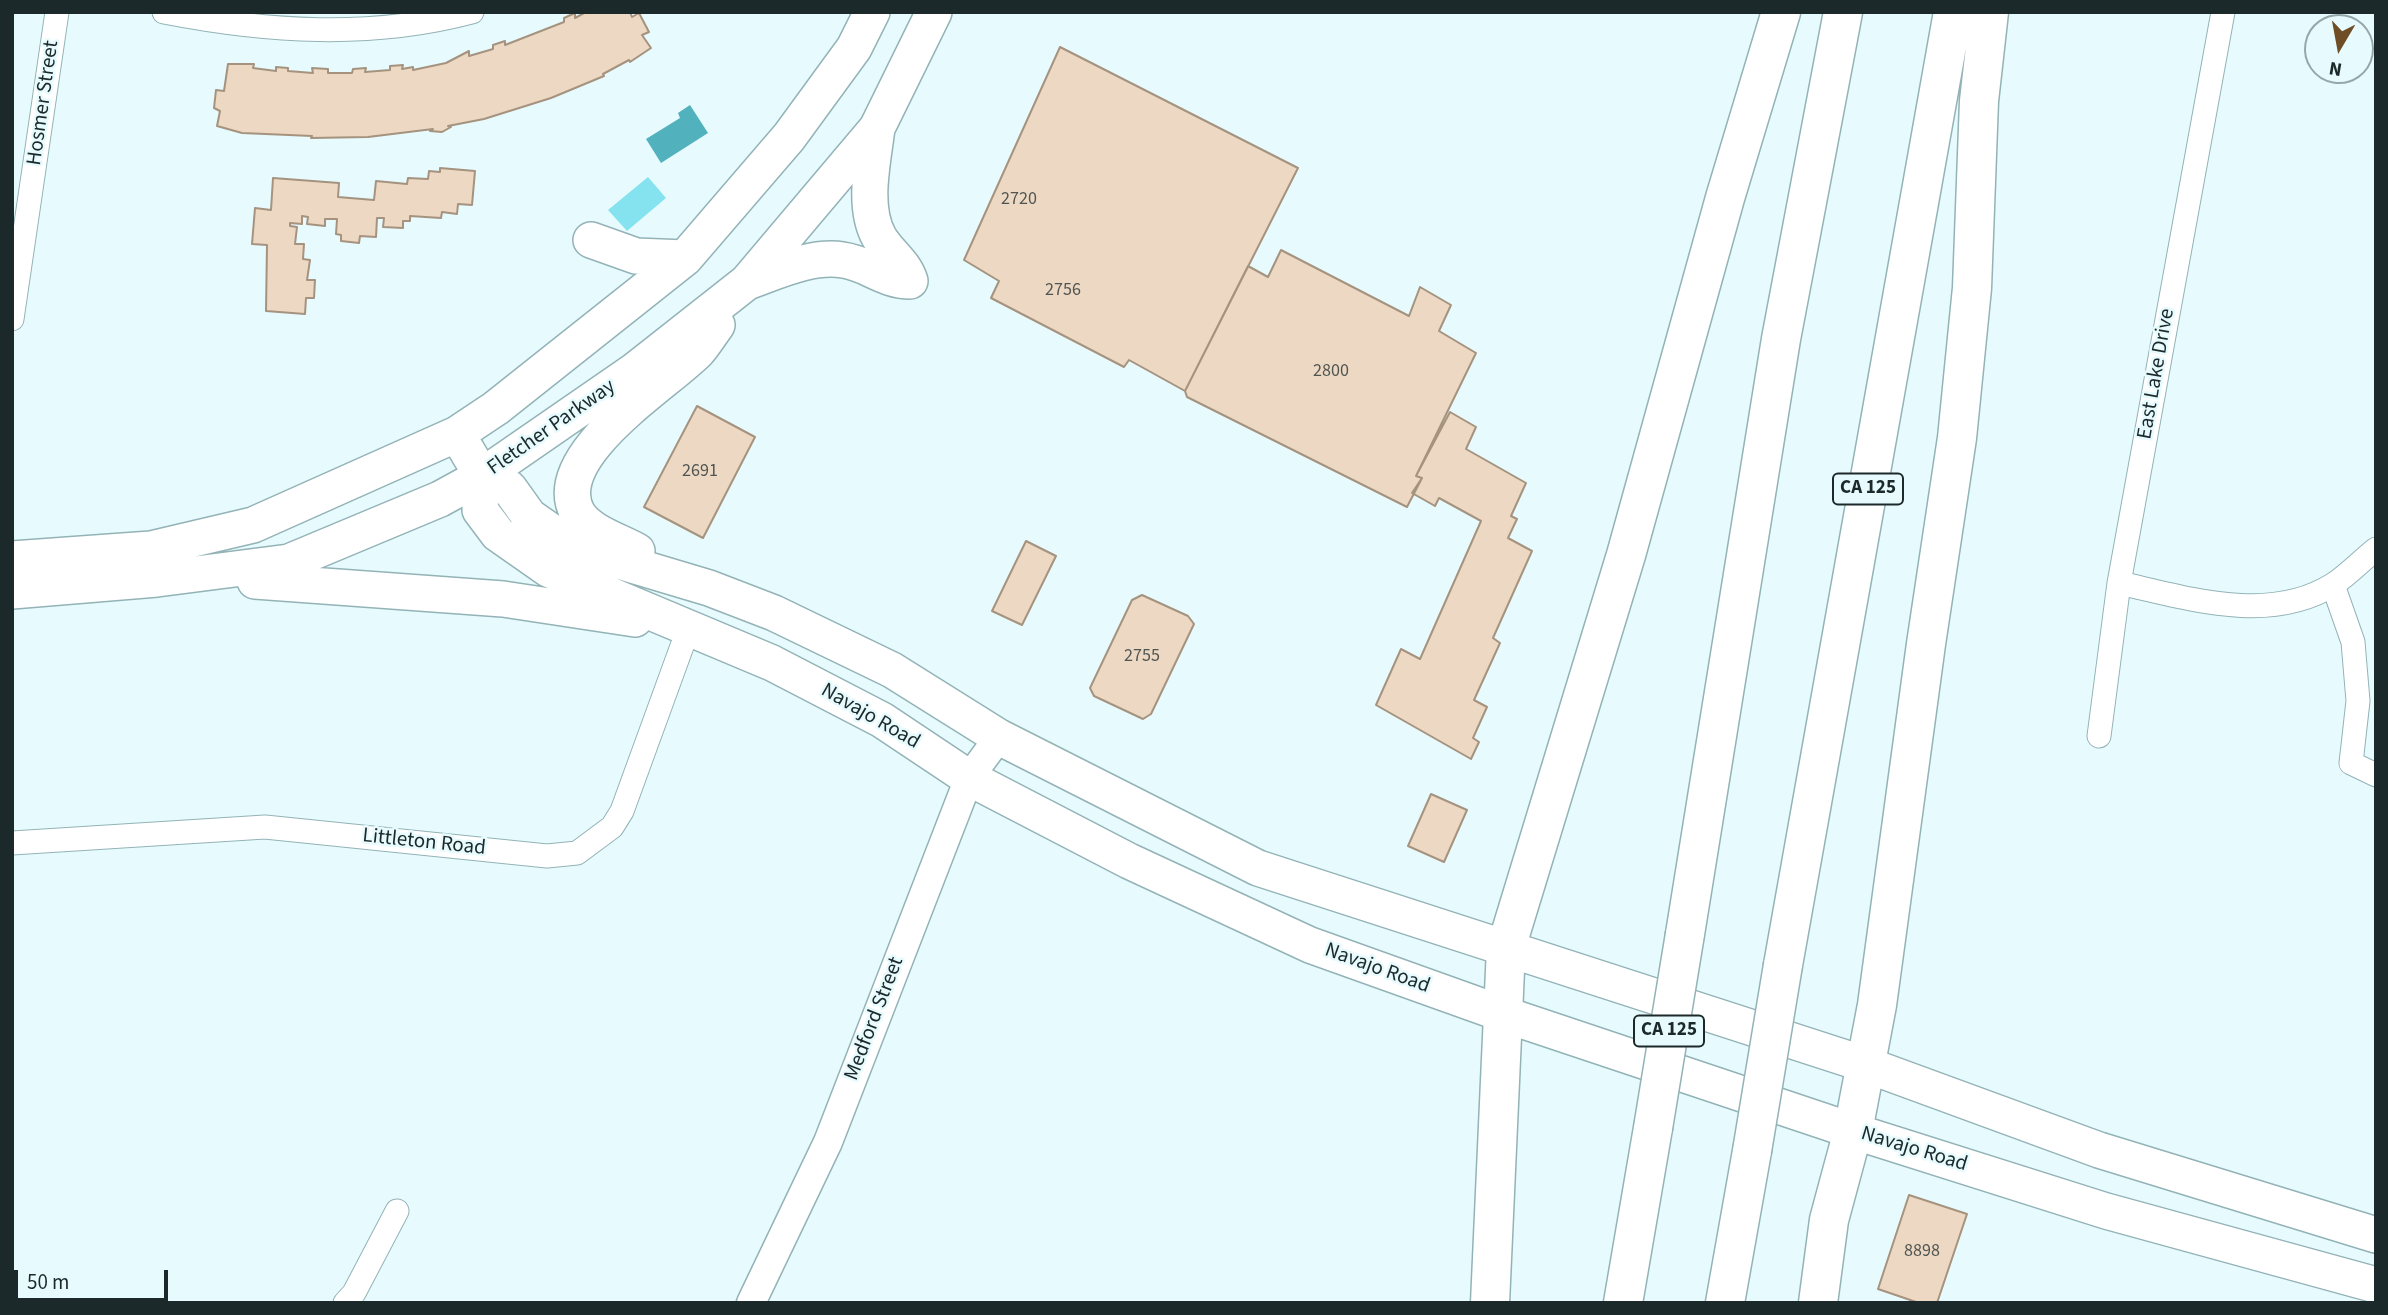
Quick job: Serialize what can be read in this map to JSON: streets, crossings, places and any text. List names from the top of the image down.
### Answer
{
  "streets": {
    "highway": ["CA 125"],
    "main road": ["Fletcher Parkway", "Navajo Road"],
    "street": [
      "Hosmer Street",
      "East Lake Drive",
      "Littleton Road",
      "Medford Street"
    ]
  },
  "crossings": [
    ["Fletcher Parkway", "Navajo Road"],
    ["Navajo Road", "Littleton Road"],
    ["Navajo Road", "Medford Street"]
  ],
  "house_numbers": [
    "2720",
    "2756",
    "2800",
    "2691",
    "2755",
    "8898"
  ],
  "scale_bar": "50 m",
  "north": "bottom"
}
